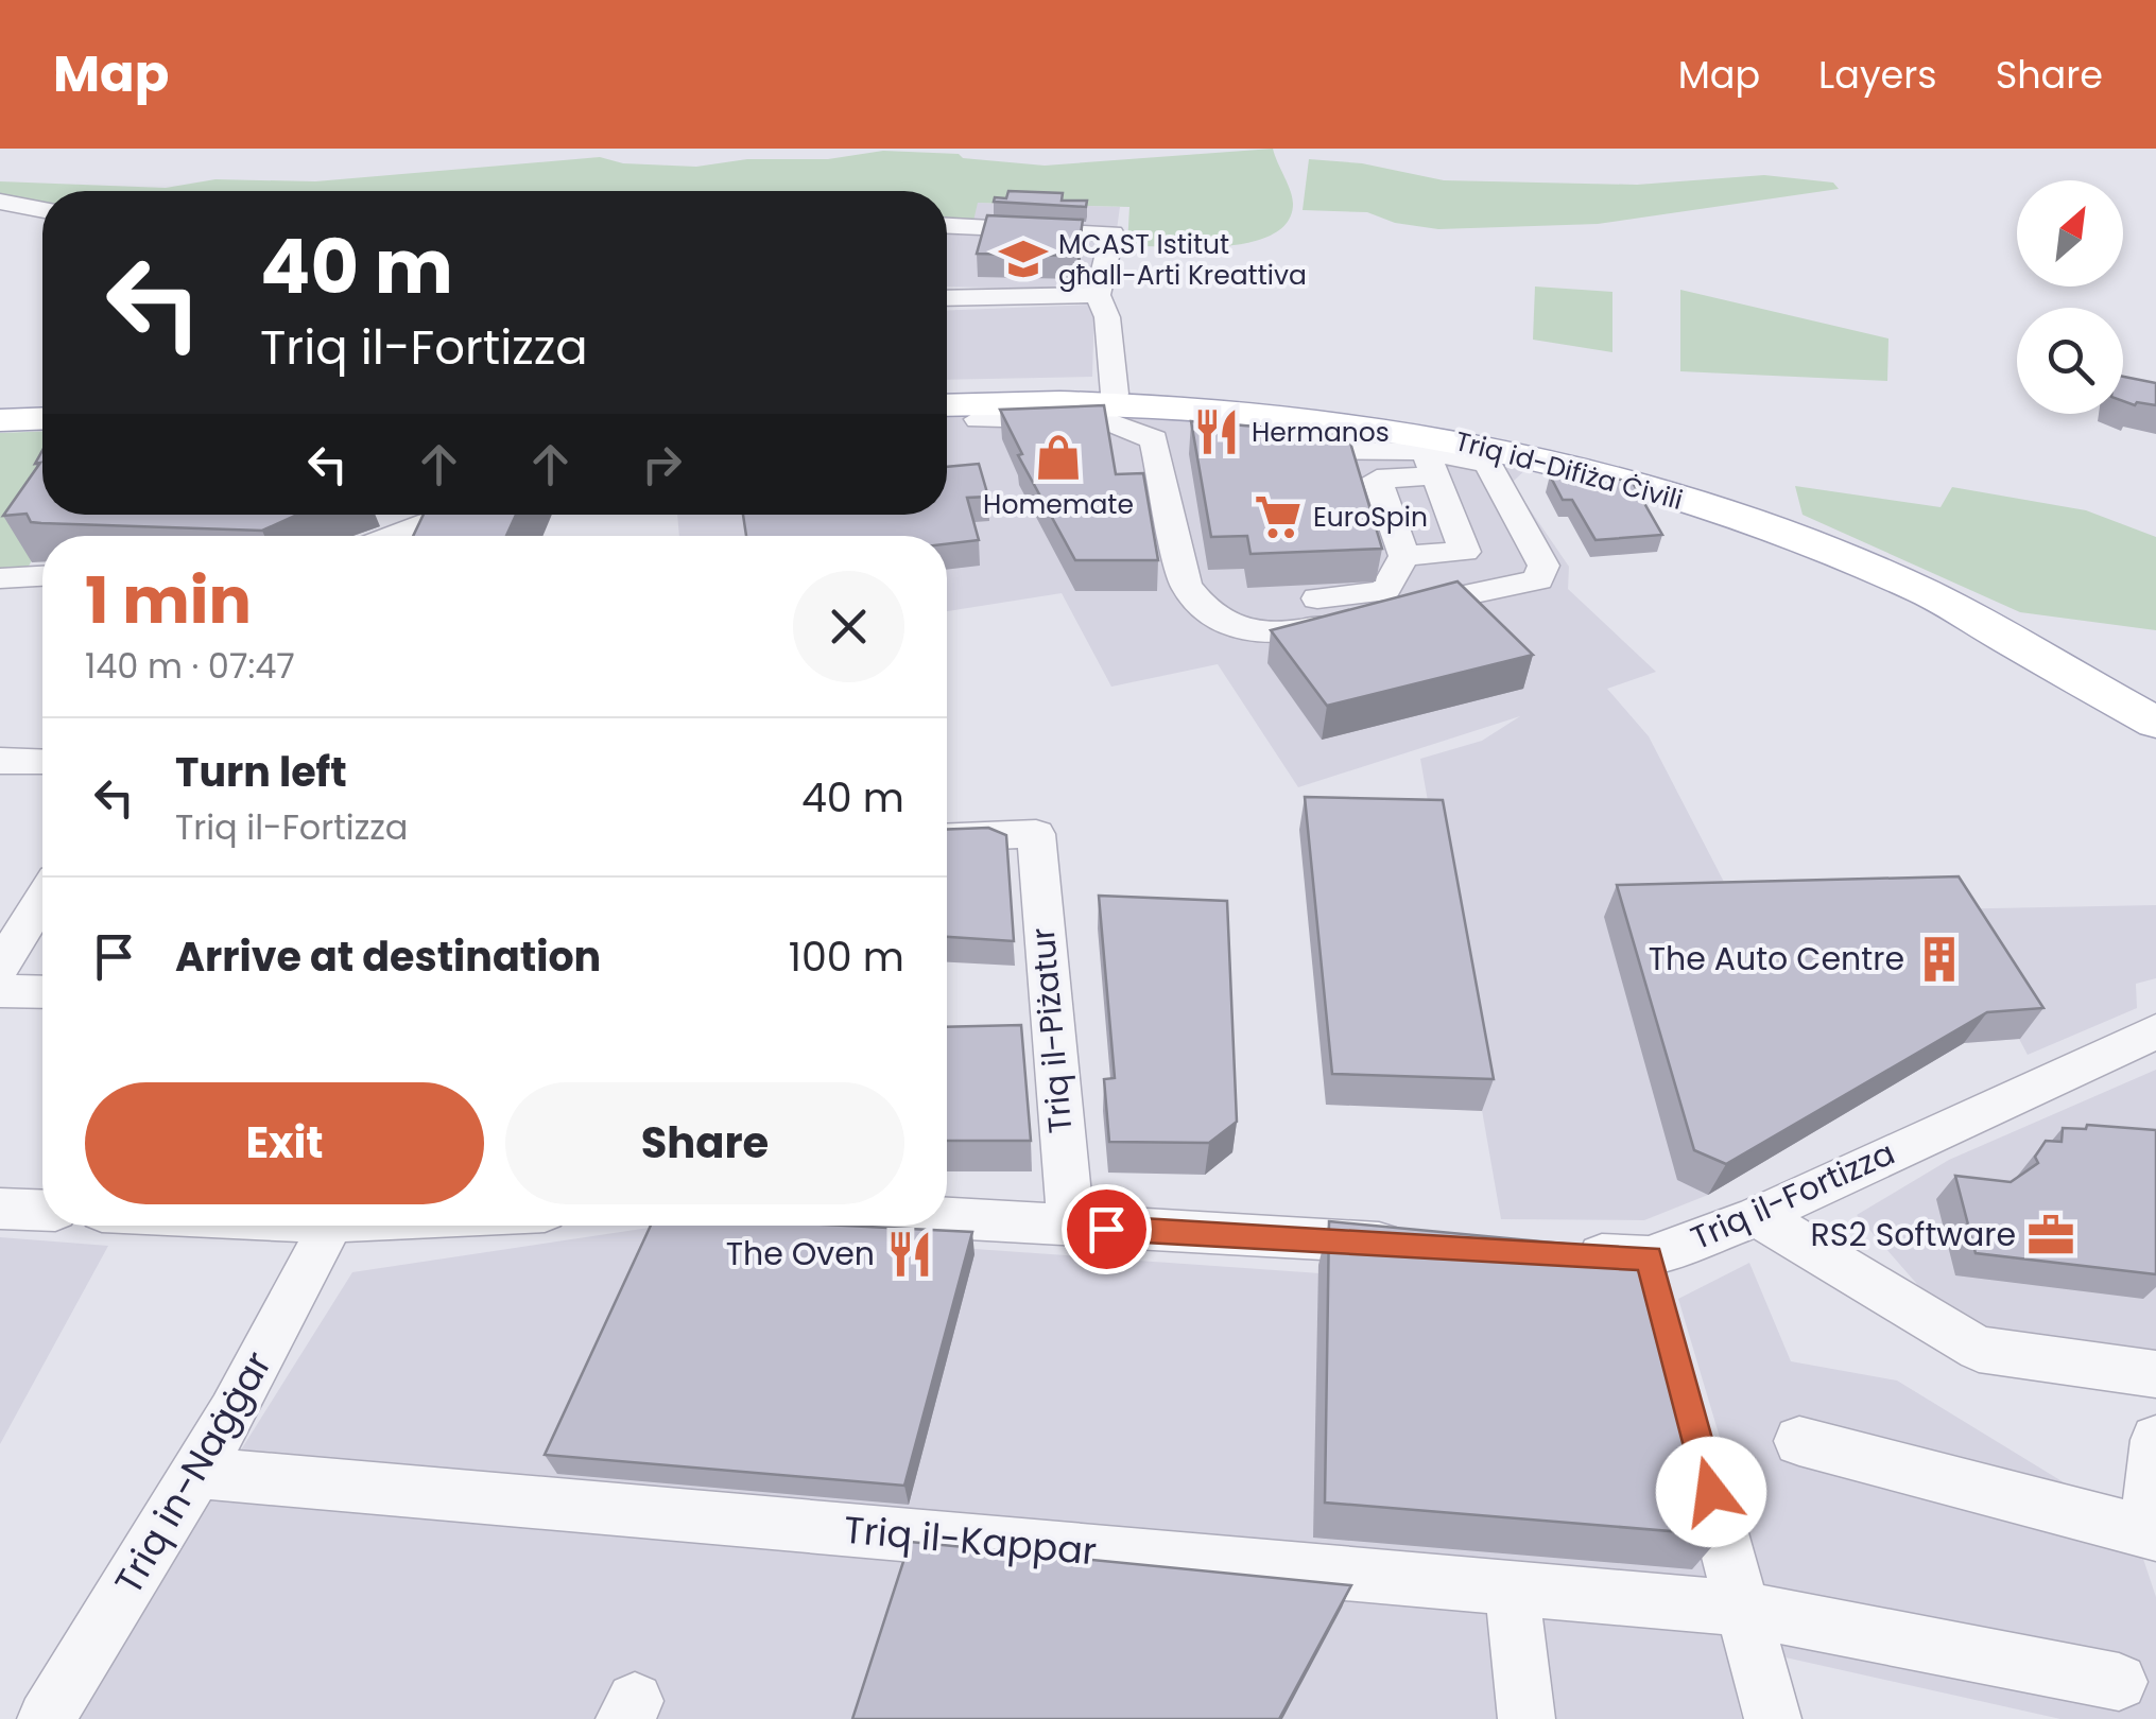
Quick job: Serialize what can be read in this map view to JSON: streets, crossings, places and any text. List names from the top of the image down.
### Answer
{
  "streets": {
    "main road": ["Triq id-Difiża Ċivili"],
    "street": [
      "Triq il-Piżatur",
      "Triq il-Fortizza",
      "Triq in-Naġġar",
      "Triq il-Kappar"
    ]
  },
  "crossings": [
    ["Triq in-Naġġar", "Triq il-Kappar"]
  ],
  "places": {
    "school or university": ["MCAST Istitut għall-Arti Kreattiva"],
    "restaurant": ["Hermanos", "The Oven"],
    "shop": ["Homemate"],
    "supermarket": ["EuroSpin"],
    "building": ["The Auto Centre"],
    "office": ["RS2 Software"]
  },
  "north": "top right",
  "page": {
    "header": "Map",
    "nav": ["Map", "Layers", "Share"],
    "turn": ["40 m", "Triq il-Fortizza"],
    "heading": ["1 min", "140 m · 07:47"],
    "list": [
      {
        "name": "Turn left",
        "note": "Triq il-Fortizza",
        "value": "40 m"
      },
      {
        "name": "Arrive at destination",
        "value": "100 m"
      }
    ],
    "buttons": ["Exit", "Share"]
  }
}
